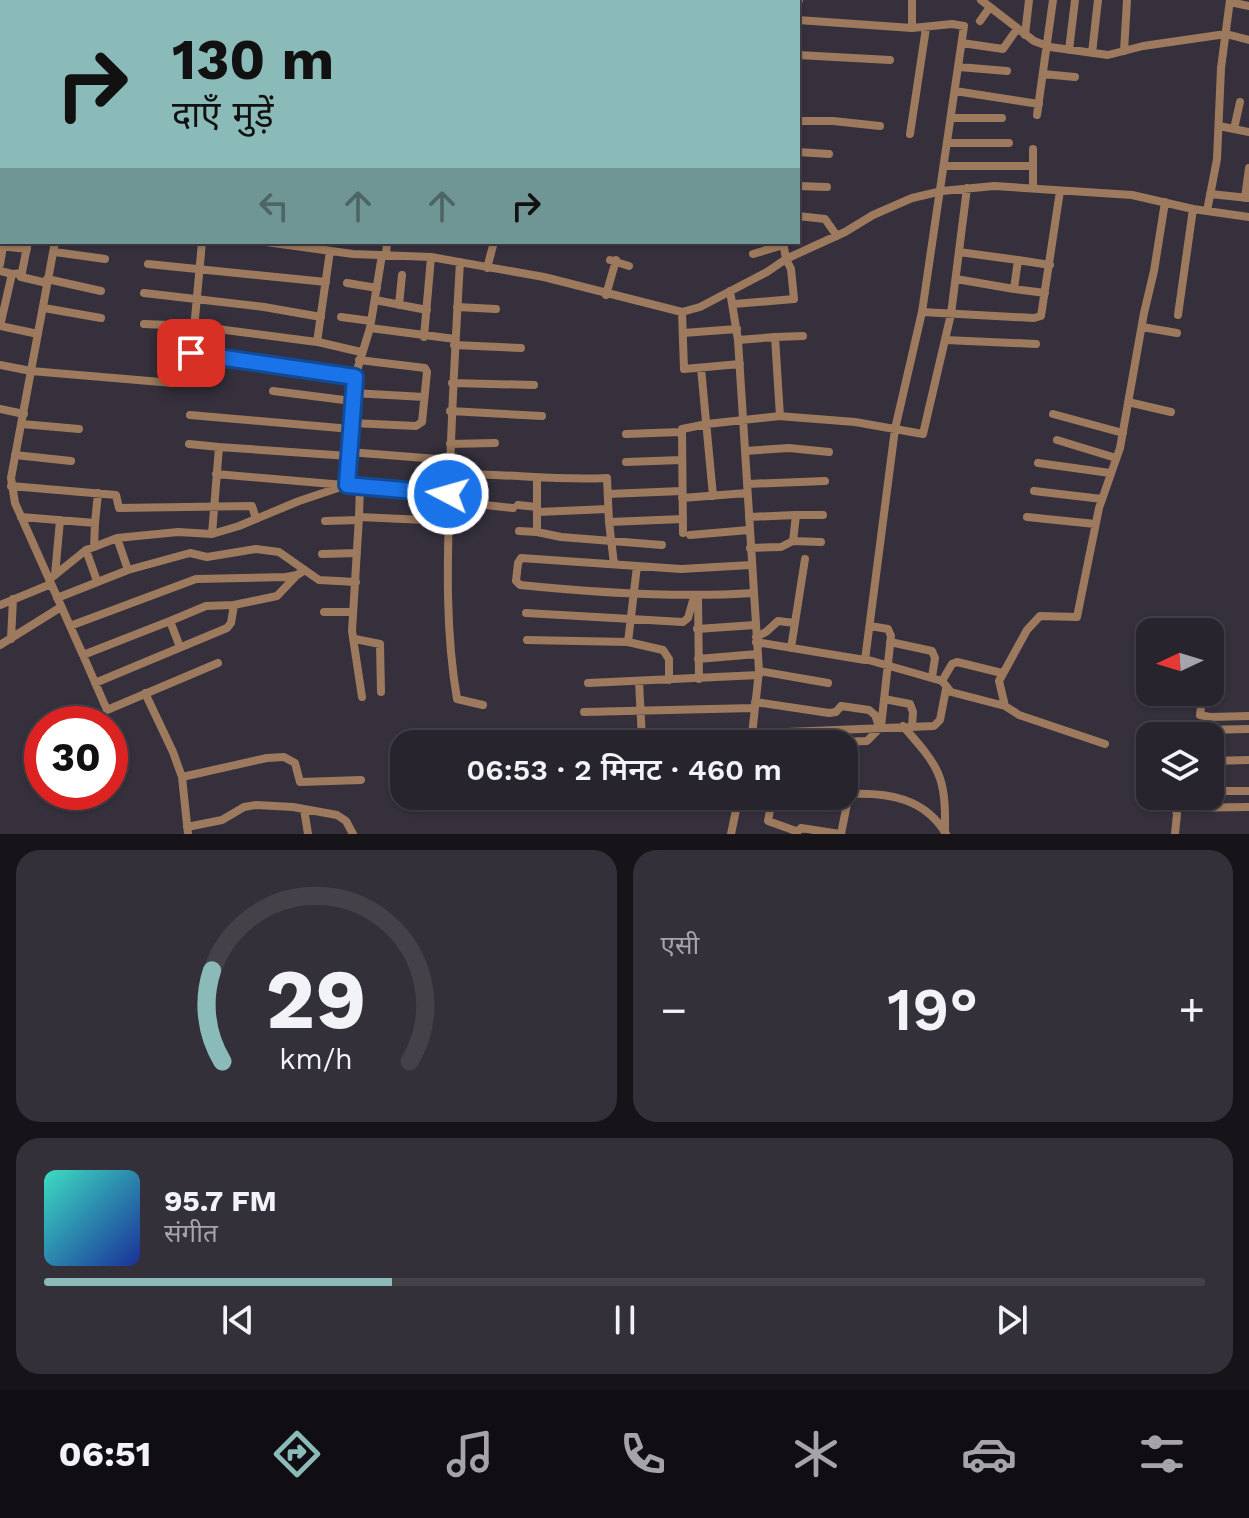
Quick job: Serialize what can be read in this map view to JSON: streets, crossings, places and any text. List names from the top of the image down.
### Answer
{
  "north": "left",
  "page": {
    "turn": ["130 m", "दाएँ मुड़ें"],
    "limit": "30",
    "trip": "06:53 · 2 मिनट · 460 m",
    "tile": "एसी",
    "heat": ["−", "19°", "+"],
    "song": ["95.7 FM", "संगीत"],
    "tabs": "06:51",
    "gauge": ["29", "km/h"]
  }
}
